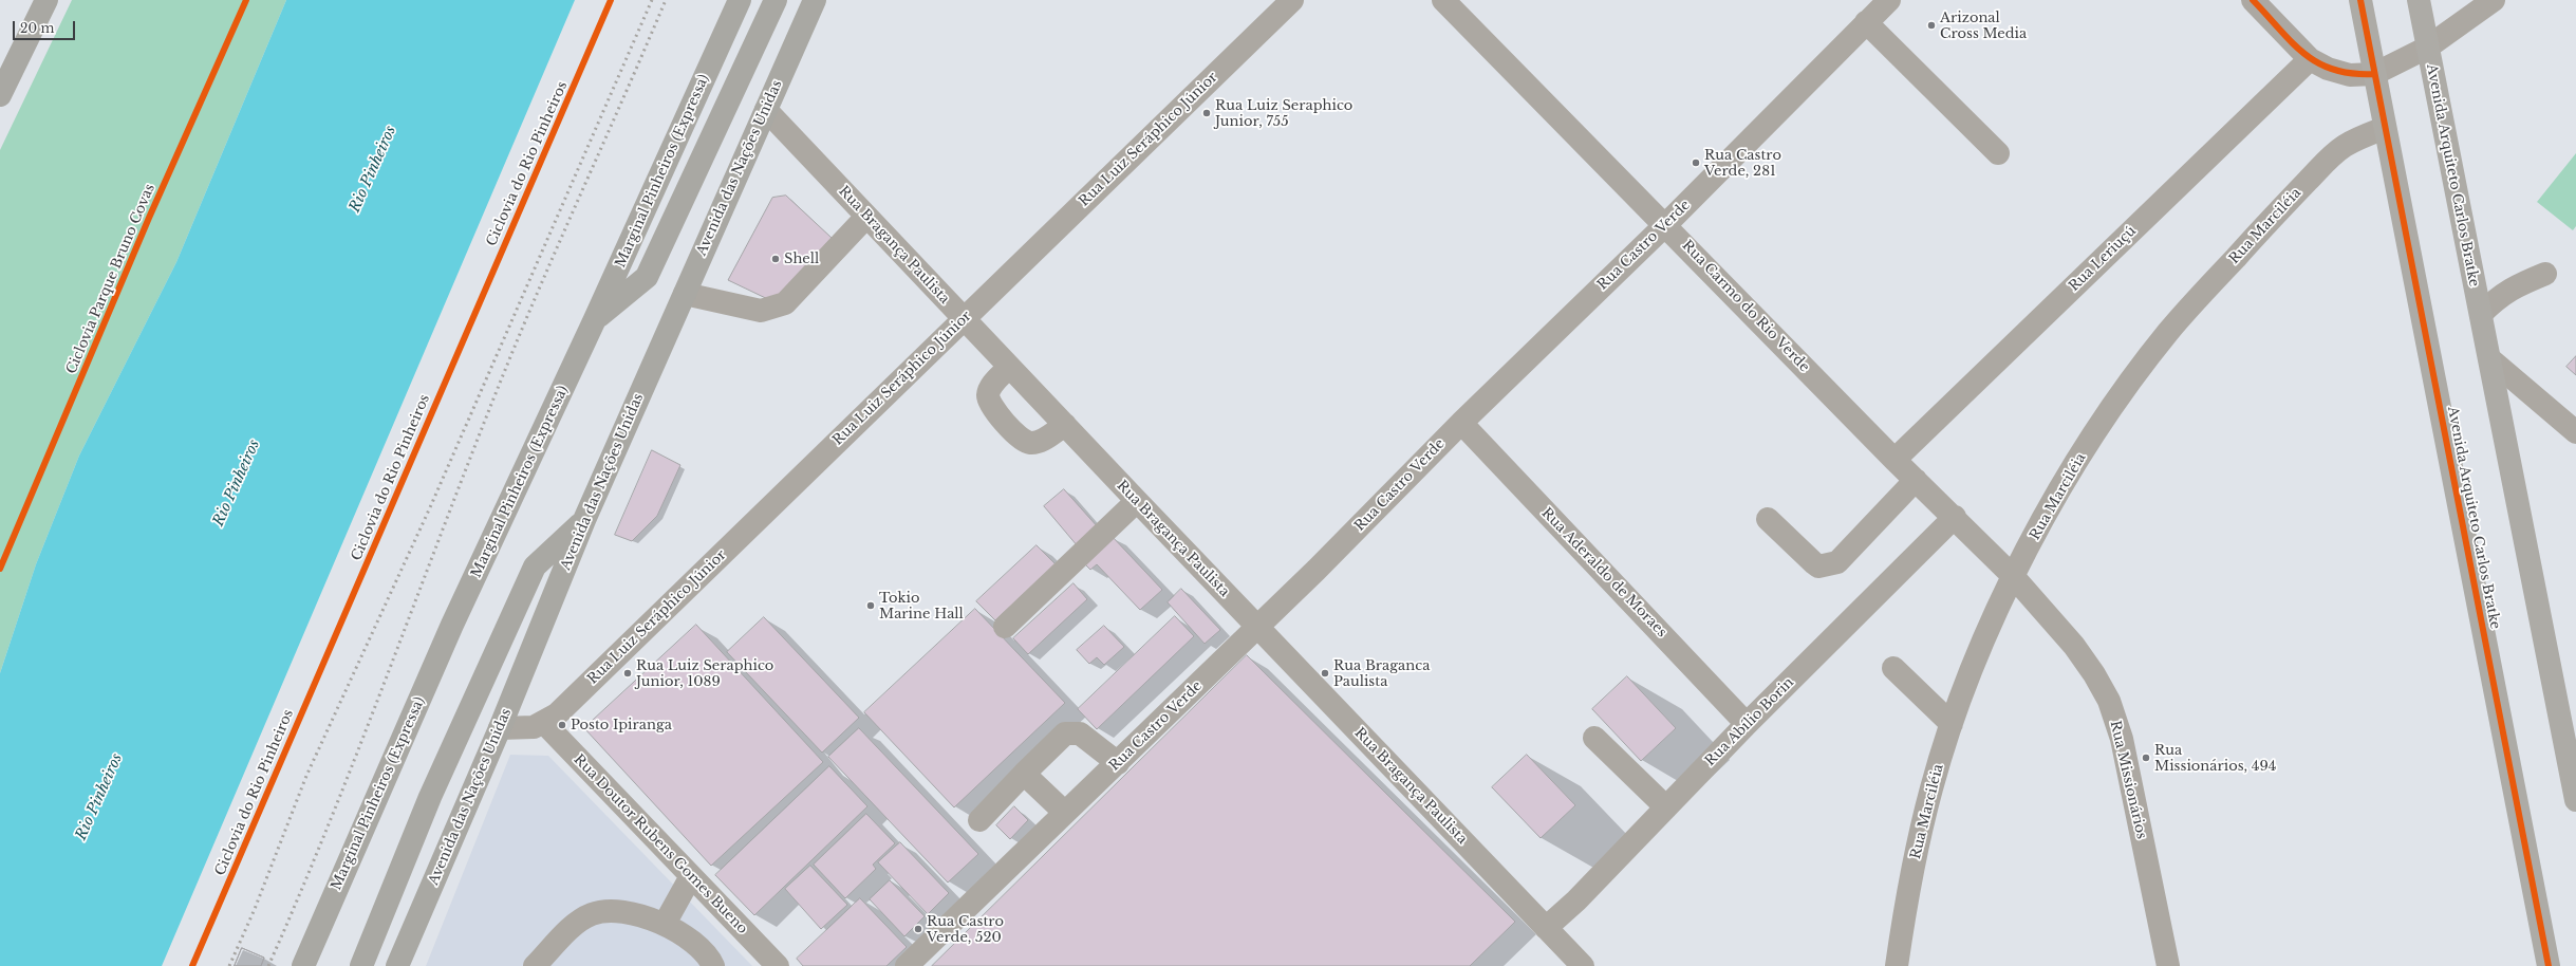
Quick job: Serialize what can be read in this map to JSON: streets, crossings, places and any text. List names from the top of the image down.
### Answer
{
  "streets": {
    "highway": ["Avenida das Nações Unidas", "Marginal Pinheiros (Expressa)"],
    "main road": ["Avenida Arquiteto Carlos Bratke"],
    "street": [
      "Rua Luiz Seráphico Júnior",
      "Rua Marciléia",
      "Rua Bragança Paulista",
      "Rua Castro Verde",
      "Rua Leriuçú",
      "Rua Carmo do Rio Verde",
      "Rua Aderaldo de Moraes",
      "Rua Abílio Borin",
      "Rua Missionários",
      "Rua Doutor Rubens Gomes Bueno"
    ],
    "cycle path": ["Ciclovia do Rio Pinheiros", "Ciclovia Parque Bruno Covas"]
  },
  "crossings": [
    ["Rua Luiz Seráphico Júnior", "Avenida das Nações Unidas"],
    ["Rua Luiz Seráphico Júnior", "Rua Bragança Paulista"],
    ["Rua Luiz Seráphico Júnior", "Rua Doutor Rubens Gomes Bueno"],
    ["Avenida das Nações Unidas", "Rua Bragança Paulista"],
    ["Avenida Arquiteto Carlos Bratke", "Rua Marciléia"],
    ["Rua Marciléia", "Rua Carmo do Rio Verde"],
    ["Rua Marciléia", "Rua Missionários"],
    ["Rua Bragança Paulista", "Rua Castro Verde"],
    ["Rua Bragança Paulista", "Rua Abílio Borin"],
    ["Rua Castro Verde", "Rua Carmo do Rio Verde"],
    ["Rua Castro Verde", "Rua Aderaldo de Moraes"],
    ["Rua Leriuçú", "Rua Carmo do Rio Verde"],
    ["Rua Carmo do Rio Verde", "Rua Abílio Borin"],
    ["Rua Carmo do Rio Verde", "Rua Missionários"],
    ["Rua Aderaldo de Moraes", "Rua Abílio Borin"]
  ],
  "water": ["Rio Pinheiros"],
  "places": [
    "Arizonal Cross Media",
    "Rua Luiz Seraphico Junior, 755",
    "Rua Castro Verde, 281",
    "Shell",
    "Tokio Marine Hall",
    "Rua Luiz Seraphico Junior, 1089",
    "Rua Braganca Paulista",
    "Posto Ipiranga",
    "Rua Missionários, 494",
    "Rua Castro Verde, 520"
  ],
  "scale_bar": "20 m"
}
